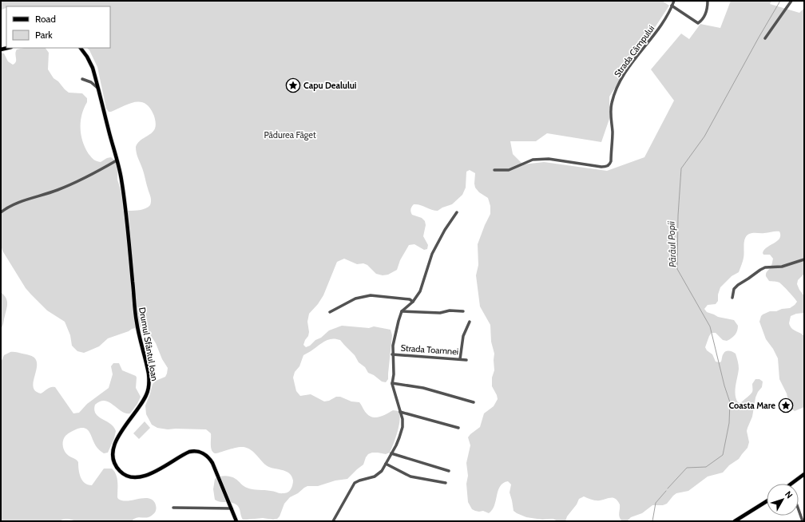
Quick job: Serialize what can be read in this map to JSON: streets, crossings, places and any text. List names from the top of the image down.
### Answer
{
  "streets": {
    "main road": ["Drumul Sfântul Ioan"],
    "street": ["Strada Câmpului", "Strada Toamnei"]
  },
  "water": ["Pârâul Popii"],
  "parks": ["Pădurea Făget"],
  "places": {
    "place": ["Capu Dealului", "Coasta Mare"]
  },
  "legend": ["Road", "Park"],
  "north": "top right"
}
